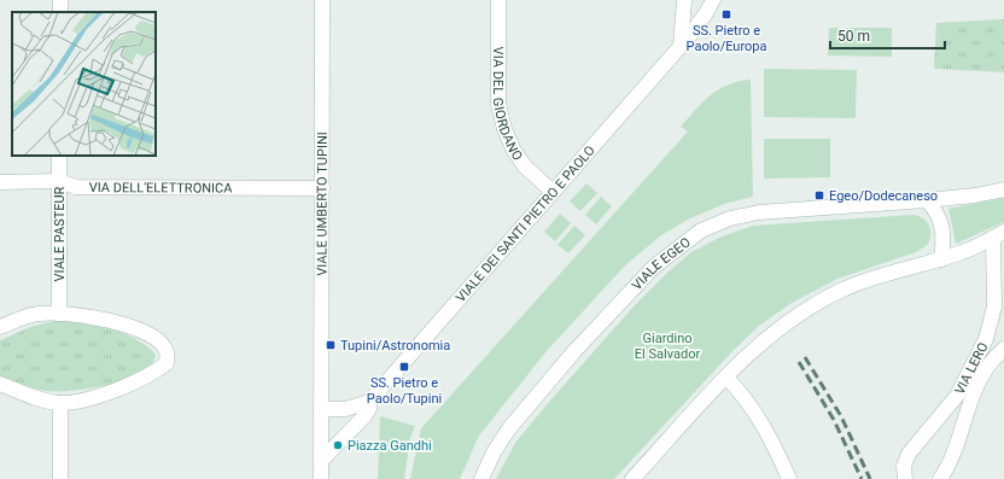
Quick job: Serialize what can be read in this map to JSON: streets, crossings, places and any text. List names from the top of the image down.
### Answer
{
  "streets": {
    "street": [
      "VIA DEL GIORDANO",
      "VIA DELL'ELETTRONICA",
      "VIALE UMBERTO TUPINI",
      "VIALE DEI SANTI PIETRO E PAOLO",
      "VIALE PASTEUR",
      "VIALE EGEO",
      "VIA LERO"
    ]
  },
  "crossings": [
    ["VIA DEL GIORDANO", "VIALE DEI SANTI PIETRO E PAOLO"],
    ["VIA DELL'ELETTRONICA", "VIALE UMBERTO TUPINI"],
    ["VIA DELL'ELETTRONICA", "VIALE PASTEUR"]
  ],
  "parks": ["Giardino El Salvador"],
  "places": {
    "transit": [
      "SS. Pietro e Paolo/Europa",
      "Egeo/Dodecaneso",
      "Tupini/Astronomia",
      "SS. Pietro e Paolo/Tupini"
    ],
    "other": ["Piazza Gandhi"]
  },
  "scale_bar": "50 m"
}
